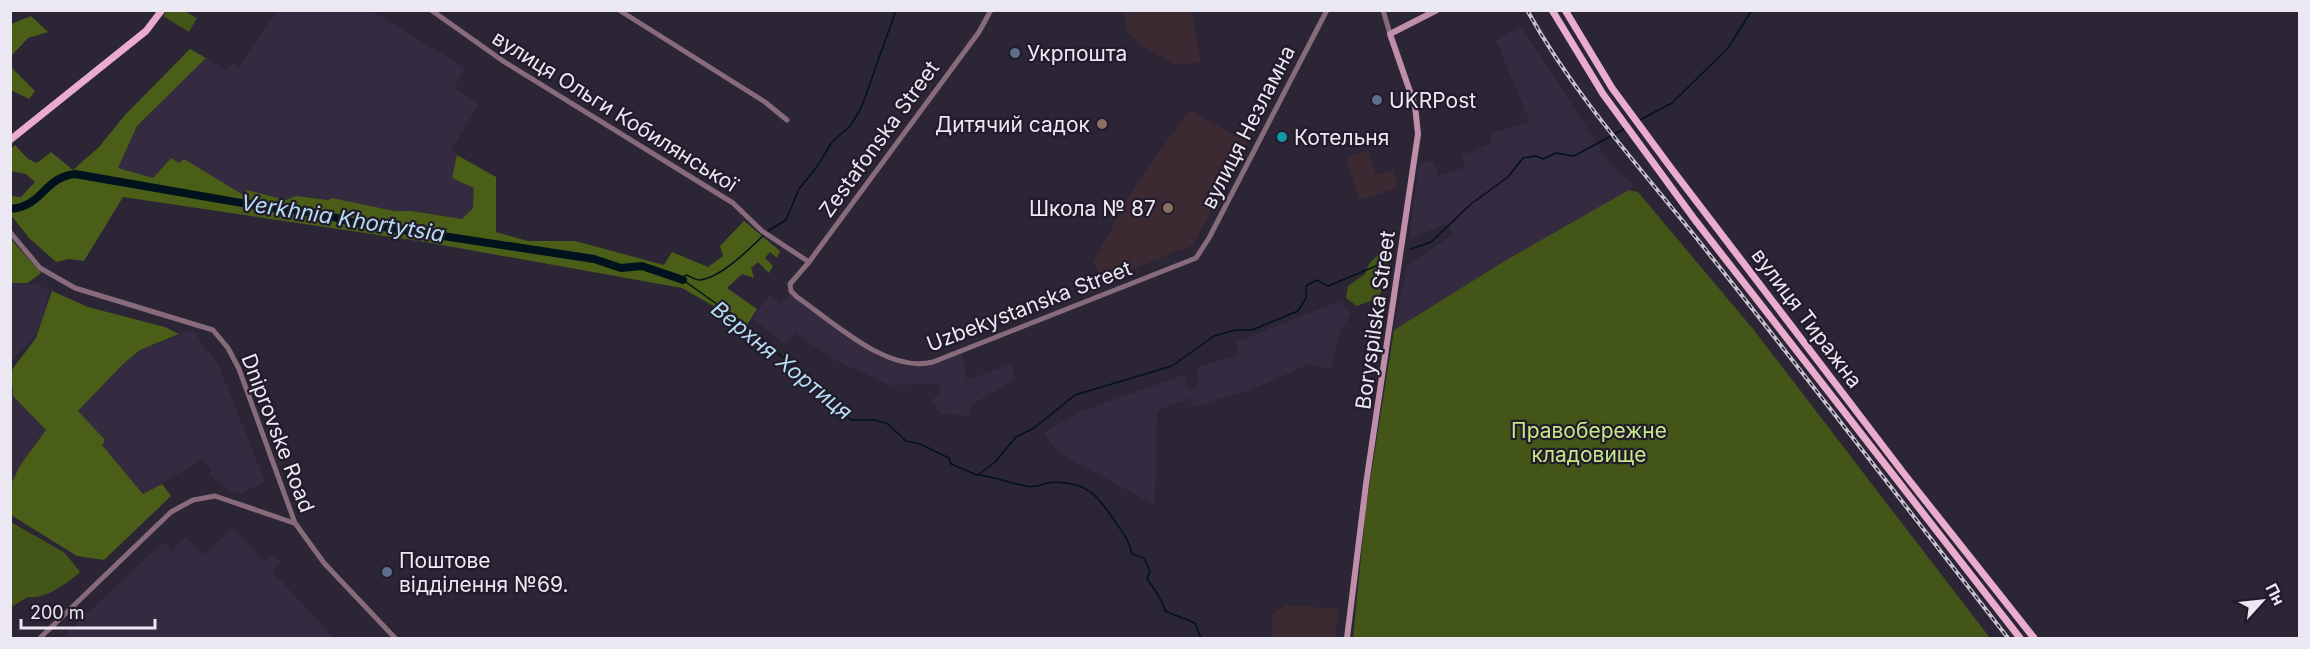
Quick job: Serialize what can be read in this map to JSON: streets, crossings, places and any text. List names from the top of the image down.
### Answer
{
  "streets": {
    "main road": ["вулиця Тиражна", "Boryspilska Street"],
    "street": [
      "вулиця Ольги Кобилянської",
      "вулиця Незламна",
      "Zestafonska Street",
      "Uzbekystanska Street",
      "Dniprovske Road"
    ]
  },
  "crossings": [
    ["вулиця Ольги Кобилянської", "Zestafonska Street"],
    ["вулиця Незламна", "Uzbekystanska Street"],
    ["Zestafonska Street", "Uzbekystanska Street"]
  ],
  "water": ["Verkhnia Khortytsia", "Верхня Хортиця"],
  "parks": ["Правобережне кладовище"],
  "places": [
    "Укрпошта",
    "UKRPost",
    "Дитячий садок",
    "Котельня",
    "Школа № 87",
    "Поштове відділення №69."
  ],
  "scale_bar": "200 m",
  "north": "top right"
}
